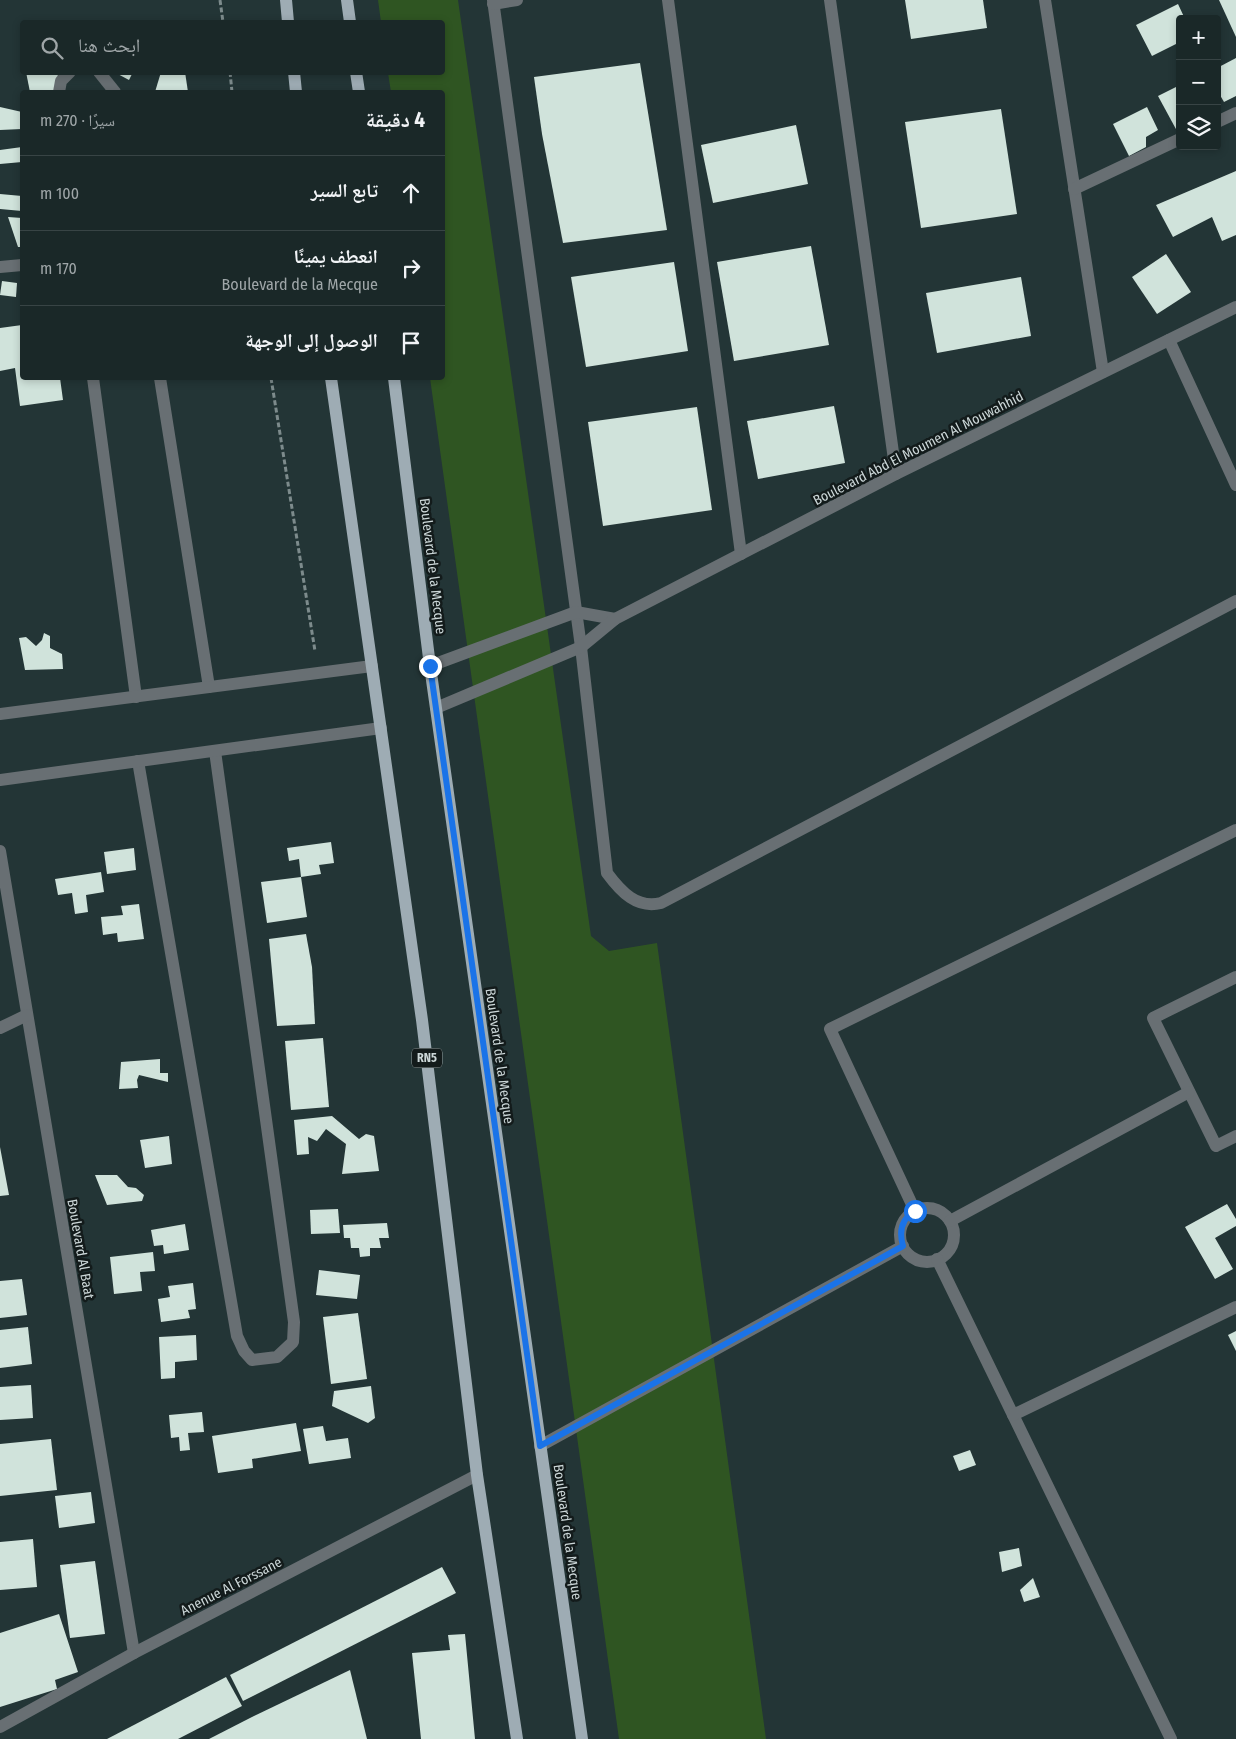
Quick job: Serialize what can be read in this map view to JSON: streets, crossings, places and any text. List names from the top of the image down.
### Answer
{
  "streets": {
    "main road": ["Boulevard de la Mecque", "RN5"],
    "street": ["Boulevard Abd El Moumen Al Mouwahhid", "Boulevard Al Baat", "Anenue Al Forssane"]
  },
  "crossings": [
    ["Boulevard Abd El Moumen Al Mouwahhid", "Boulevard de la Mecque"],
    ["RN5", "Anenue Al Forssane"],
    ["Boulevard Al Baat", "Anenue Al Forssane"]
  ],
  "page": {
    "map_buttons": ["+", "−"],
    "search": "ابحث هنا",
    "heading": ["4 دقيقة", "سيرًا · 270 m"],
    "list": [
      ["تابع السير", "100 m"],
      ["انعطف يمينًا", "Boulevard de la Mecque", "170 m"],
      "الوصول إلى الوجهة"
    ]
  }
}
